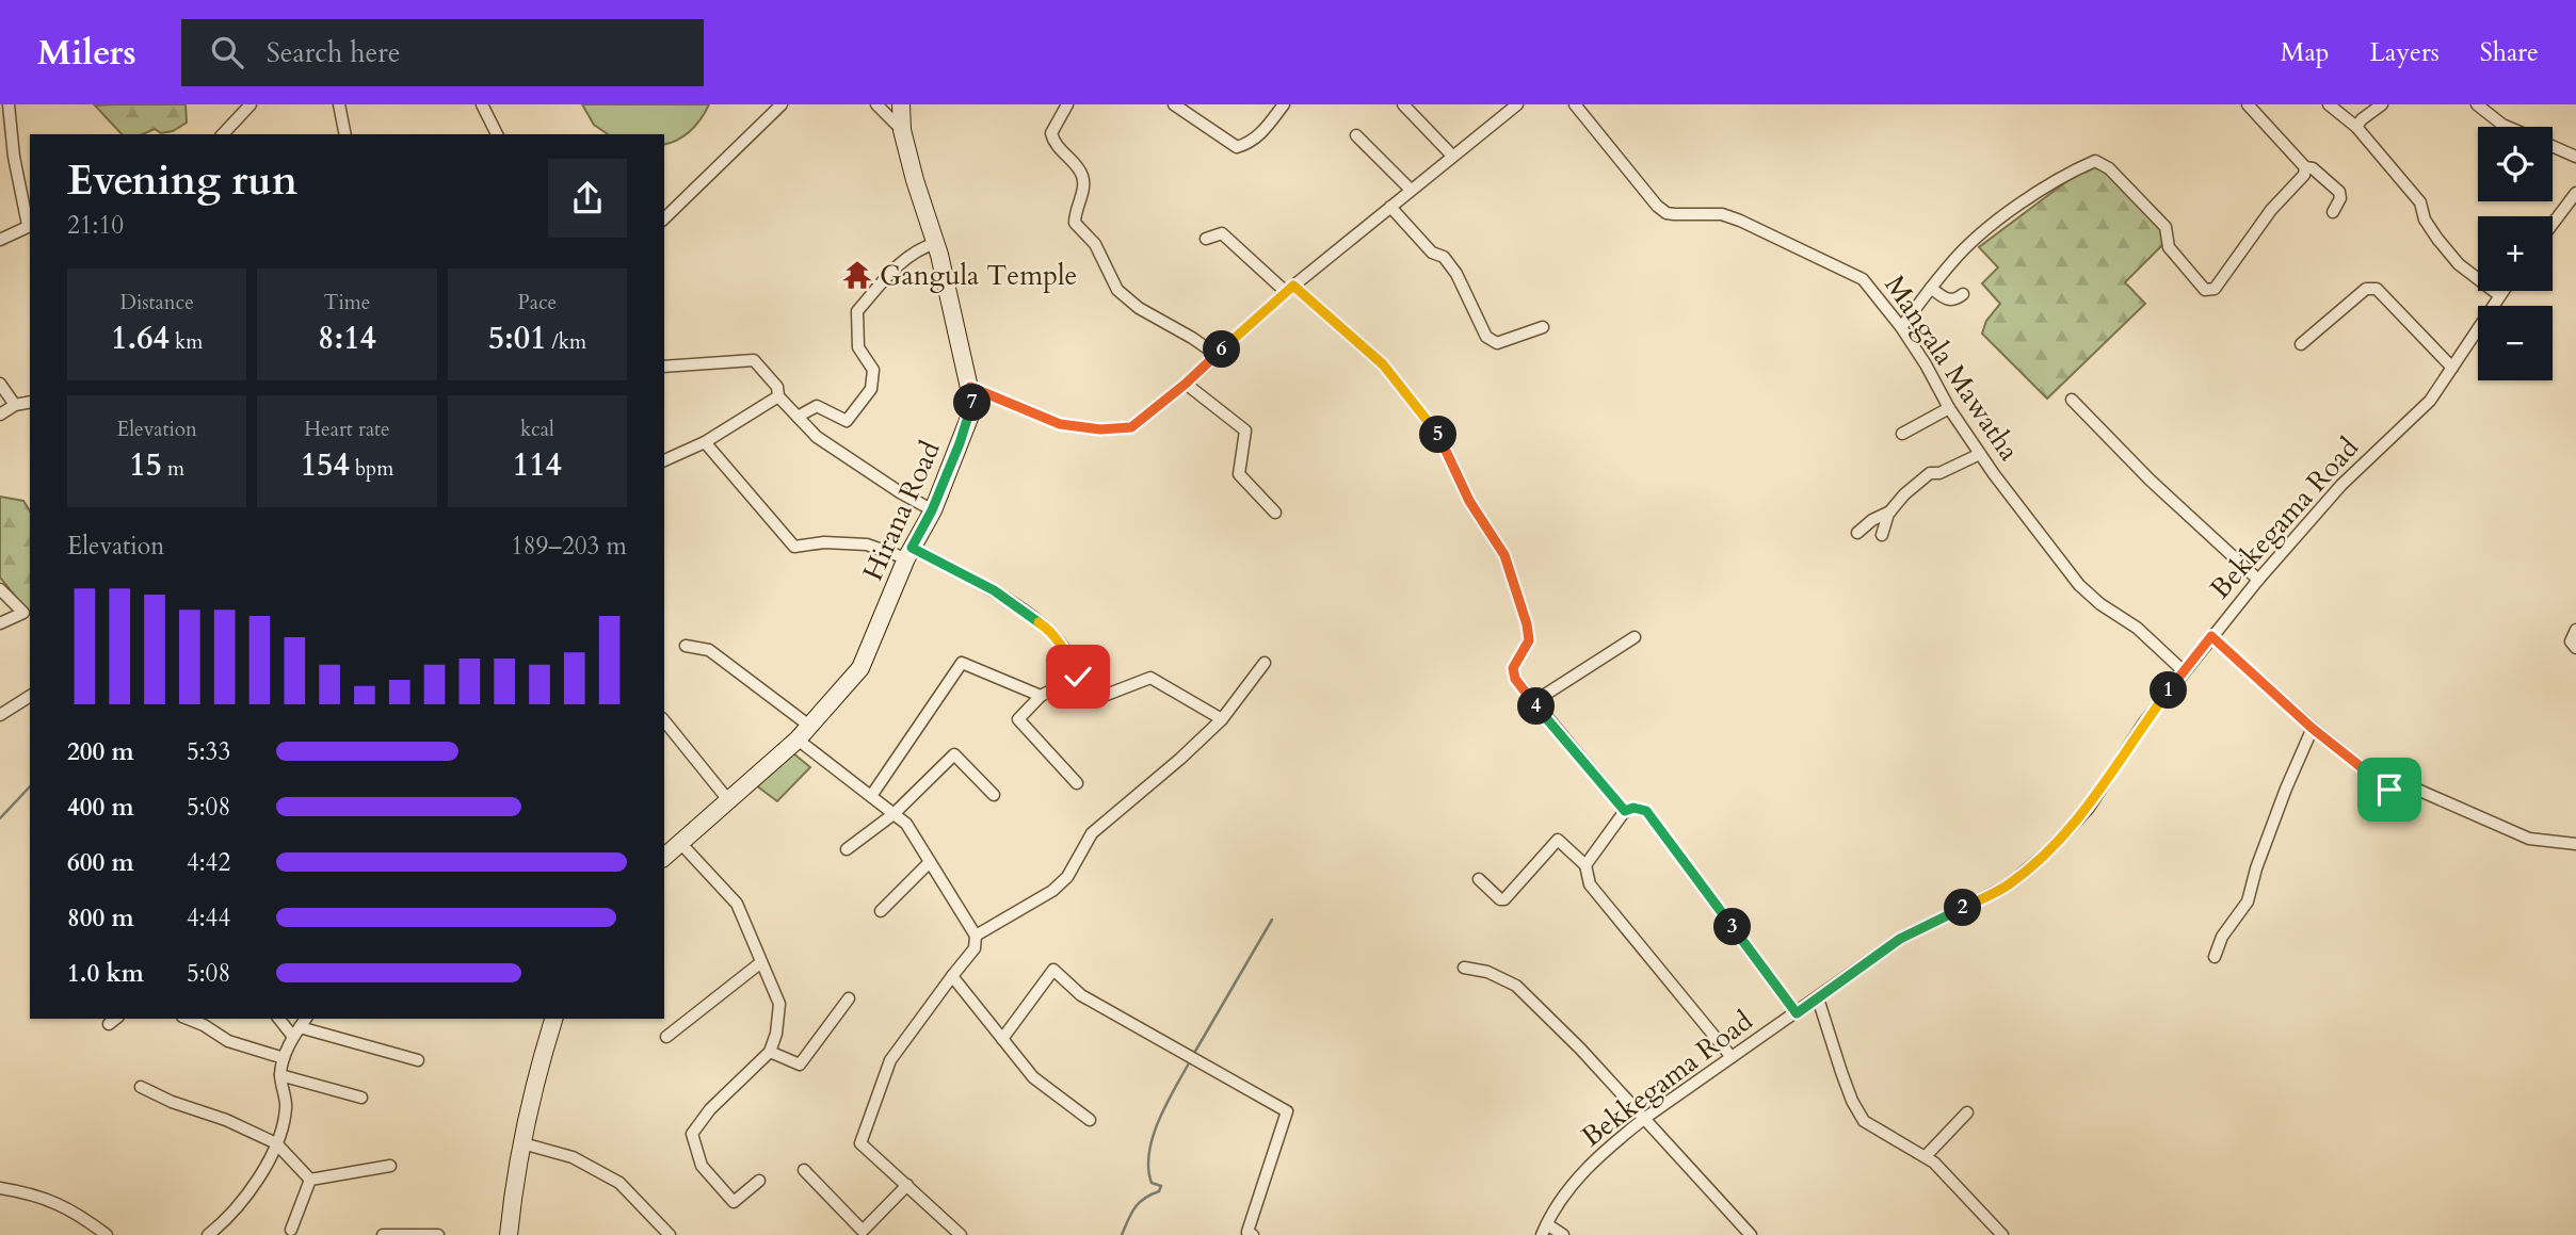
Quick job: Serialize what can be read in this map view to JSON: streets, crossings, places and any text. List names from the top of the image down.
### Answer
{
  "streets": {
    "street": ["Mangala Mawatha", "Hirana Road", "Bekkegama Road"]
  },
  "crossings": [
    ["Mangala Mawatha", "Bekkegama Road"]
  ],
  "places": {
    "temple": ["Gangula Temple"]
  },
  "page": {
    "header": "Milers",
    "search": "Search here",
    "nav": ["Map", "Layers", "Share"],
    "map_buttons": ["+", "−"],
    "heading": ["Evening run", "21:10"],
    "stats": [
      ["Distance", "1.64 km"],
      ["Time", "8:14"],
      ["Pace", "5:01 /km"],
      ["Elevation", "15 m"],
      ["Heart rate", "154 bpm"],
      ["kcal", "114"]
    ],
    "pins": [
      "6",
      "7",
      "5",
      "1",
      "4",
      "2",
      "3"
    ],
    "chart": ["Elevation", "189–203 m"],
    "list": [
      {
        "name": "200 m",
        "note": "5:33"
      },
      {
        "name": "400 m",
        "note": "5:08"
      },
      {
        "name": "600 m",
        "note": "4:42"
      },
      {
        "name": "800 m",
        "note": "4:44"
      },
      {
        "name": "1.0 km",
        "note": "5:08"
      }
    ]
  }
}
